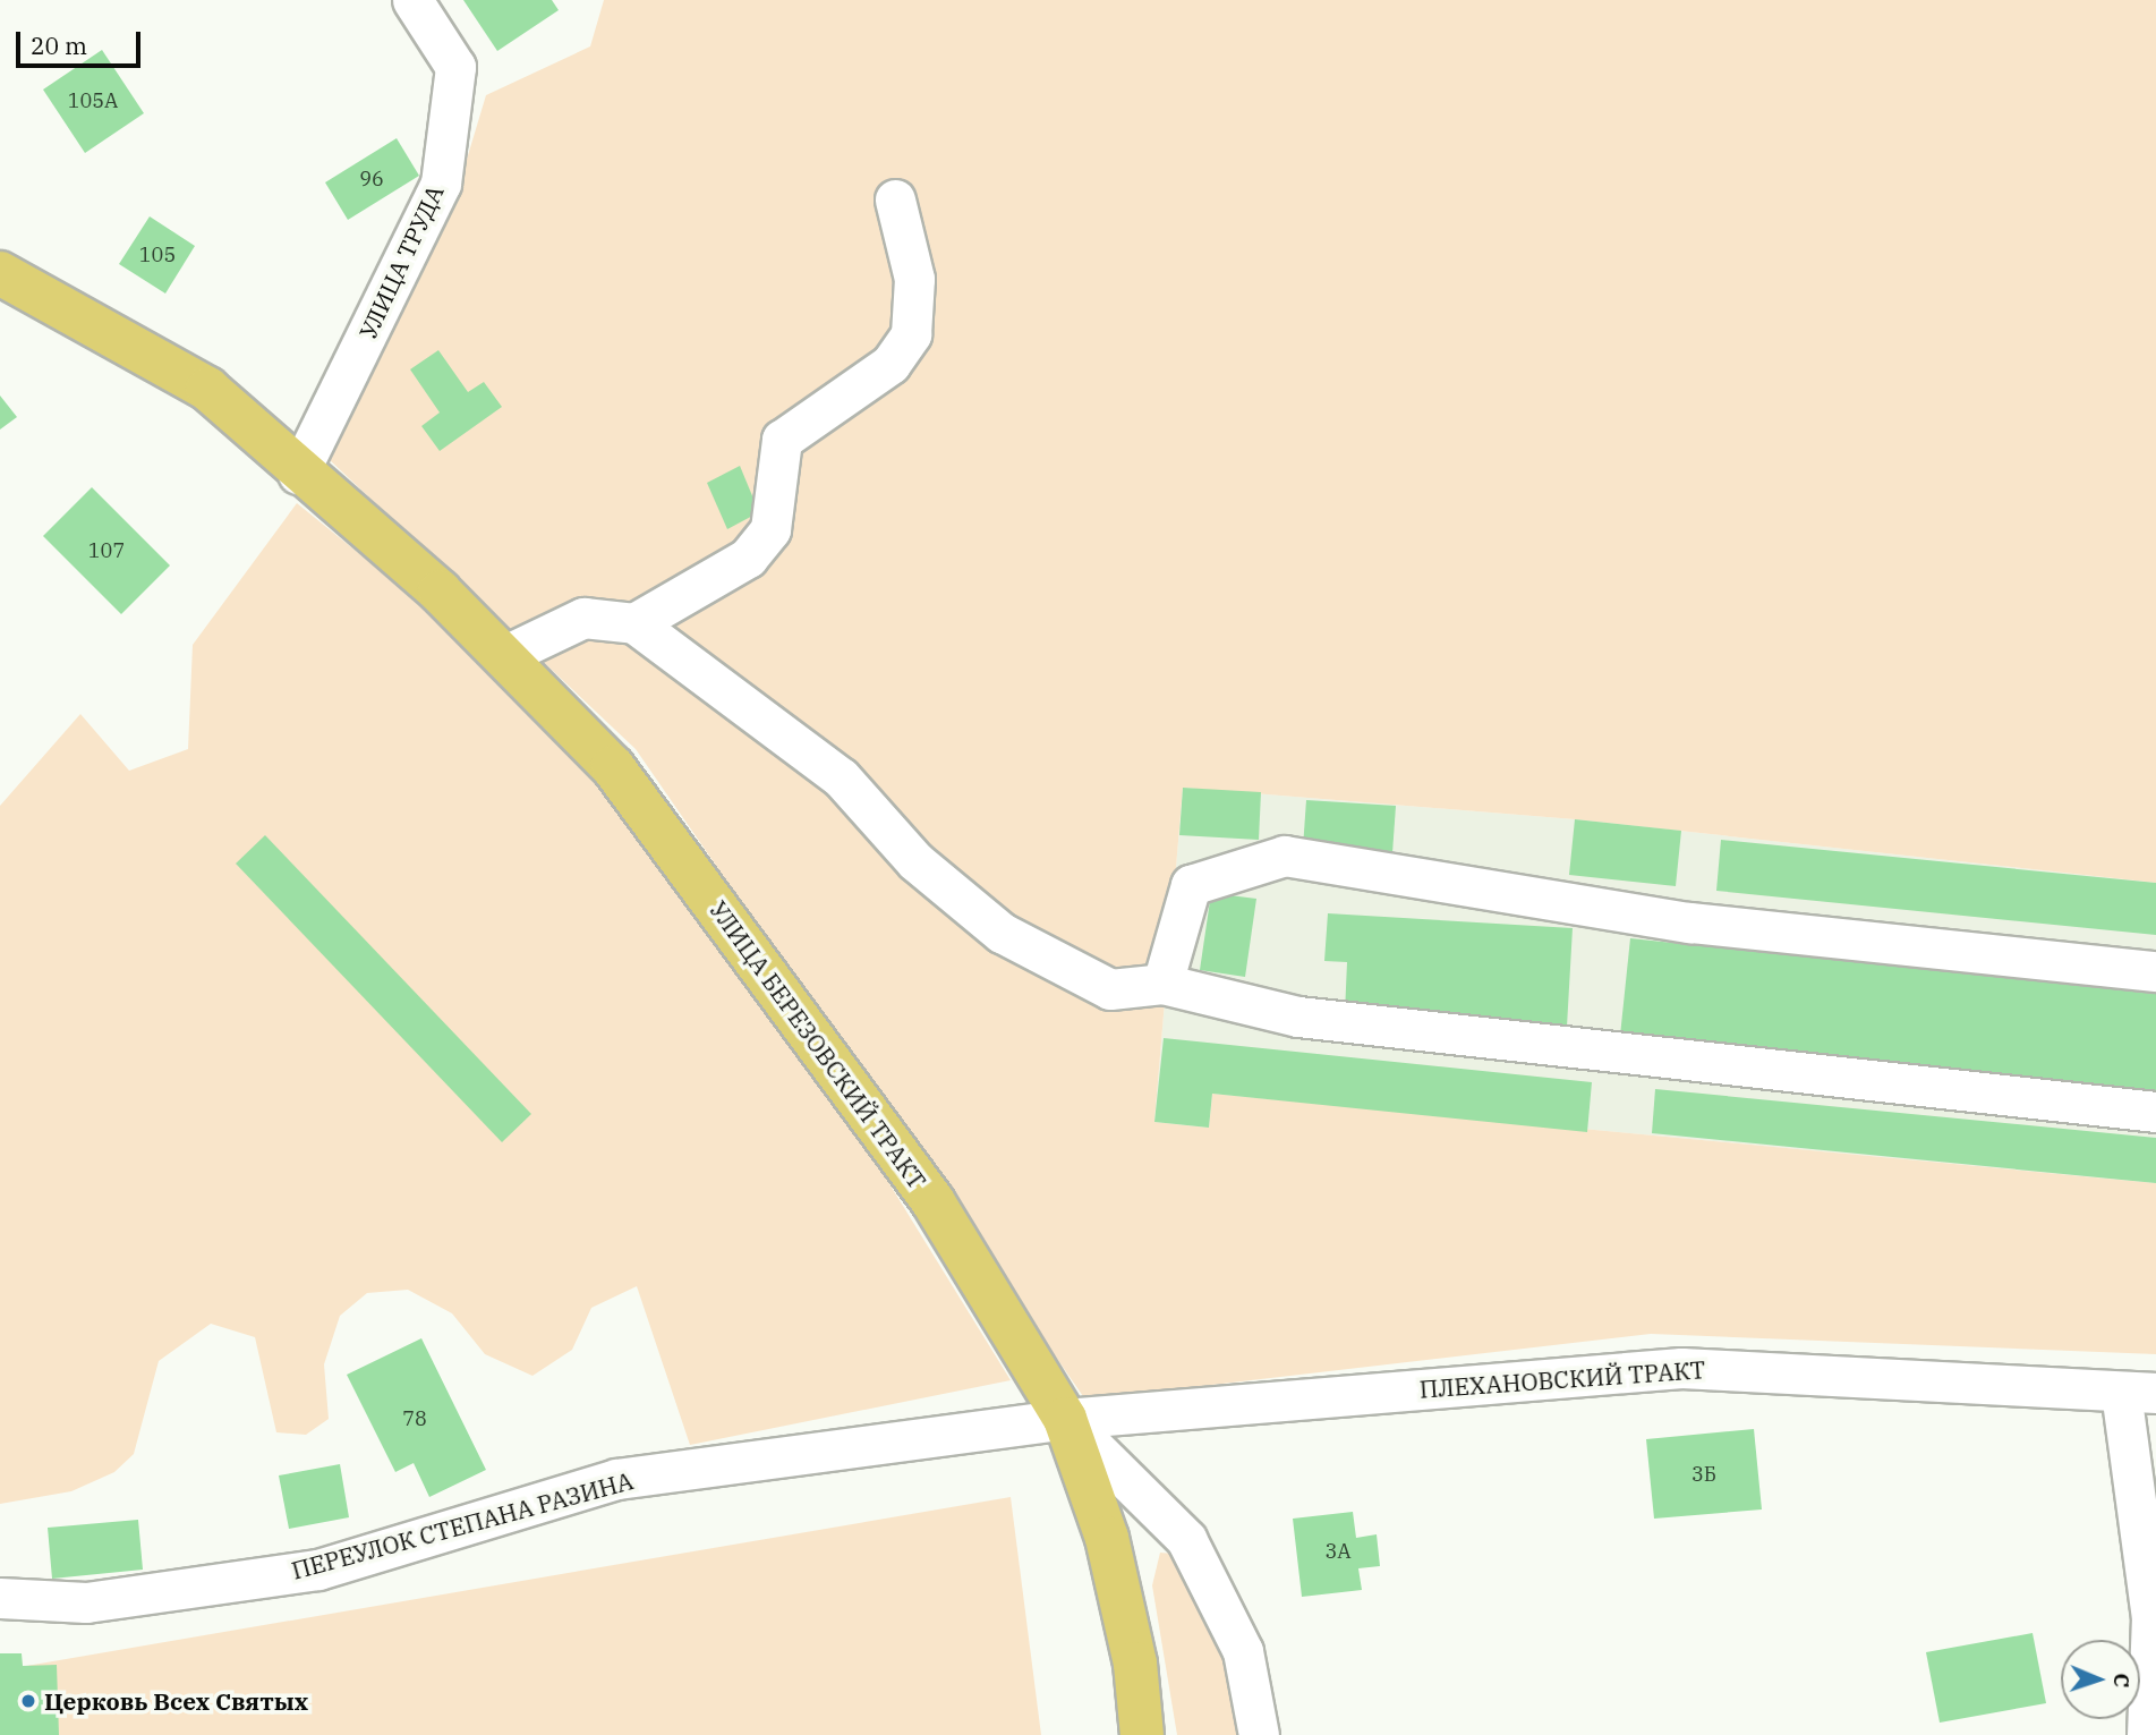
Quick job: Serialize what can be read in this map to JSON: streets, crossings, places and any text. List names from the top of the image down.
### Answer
{
  "streets": {
    "main road": ["УЛИЦА БЕРЕЗОВСКИЙ ТРАКТ"],
    "street": ["УЛИЦА ТРУДА", "ПЛЕХАНОВСКИЙ ТРАКТ", "ПЕРЕУЛОК СТЕПАНА РАЗИНА"]
  },
  "crossings": [
    ["УЛИЦА ТРУДА", "УЛИЦА БЕРЕЗОВСКИЙ ТРАКТ"],
    ["УЛИЦА БЕРЕЗОВСКИЙ ТРАКТ", "ПЛЕХАНОВСКИЙ ТРАКТ"],
    ["УЛИЦА БЕРЕЗОВСКИЙ ТРАКТ", "ПЕРЕУЛОК СТЕПАНА РАЗИНА"],
    ["ПЛЕХАНОВСКИЙ ТРАКТ", "ПЕРЕУЛОК СТЕПАНА РАЗИНА"]
  ],
  "places": ["Церковь Всех Святых"],
  "house_numbers": [
    "105А",
    "96",
    "105",
    "107",
    "78",
    "3Б",
    "3А"
  ],
  "scale_bar": "20 m",
  "north": "right"
}
